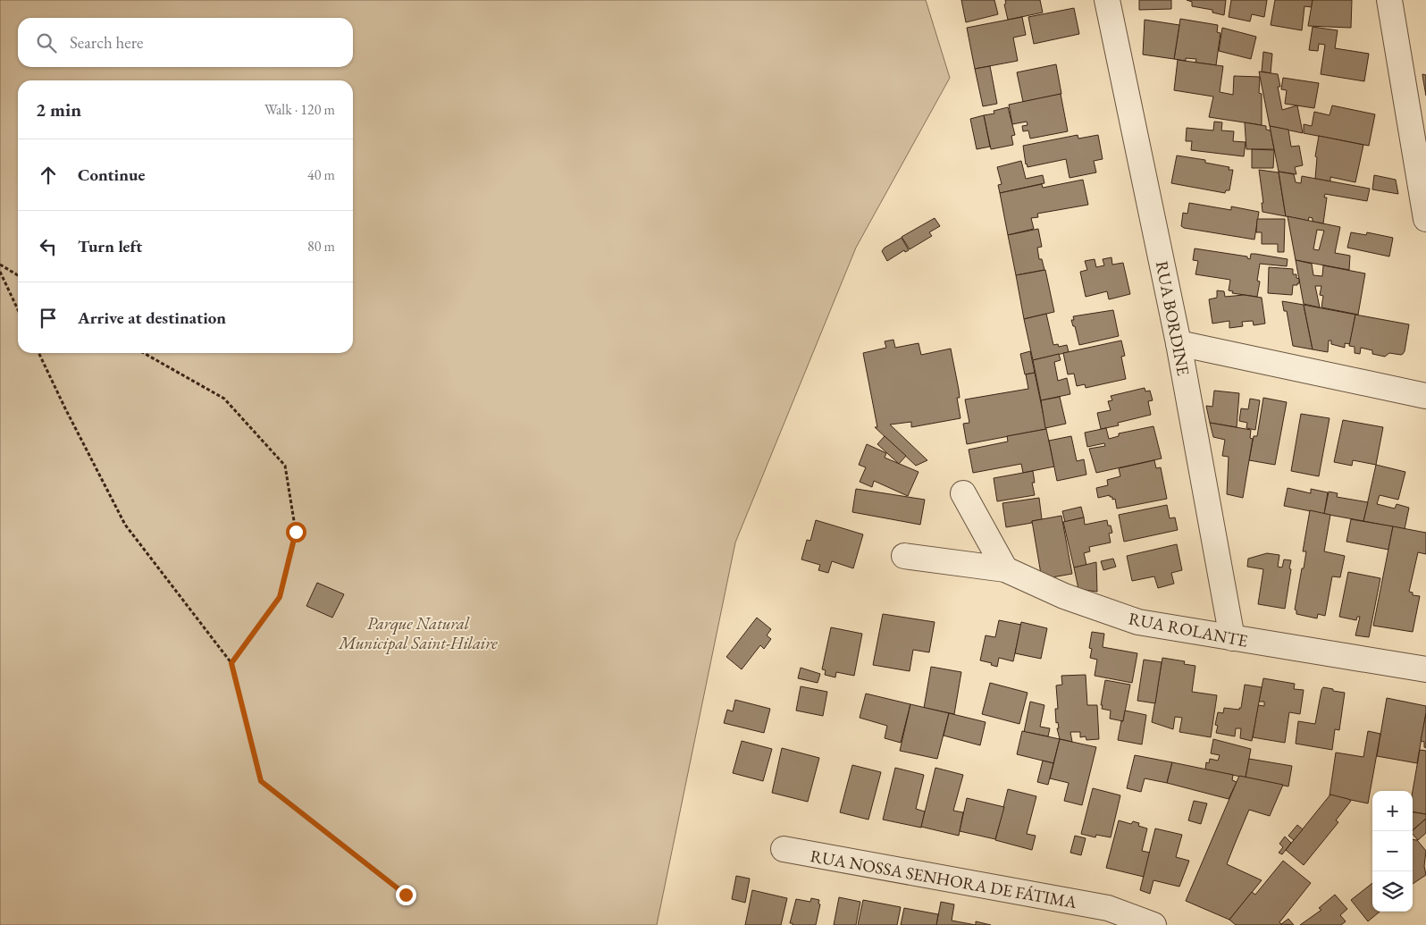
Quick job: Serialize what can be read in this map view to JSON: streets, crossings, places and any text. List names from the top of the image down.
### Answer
{
  "streets": {
    "street": ["RUA BORDINE", "RUA ROLANTE", "RUA NOSSA SENHORA DE FÁTIMA"]
  },
  "crossings": [
    ["RUA BORDINE", "RUA ROLANTE"]
  ],
  "parks": ["Parque Natural Municipal Saint-Hilaire"],
  "page": {
    "search": "Search here",
    "heading": ["2 min", "Walk · 120 m"],
    "list": [
      ["Continue", "40 m"],
      ["Turn left", "80 m"],
      "Arrive at destination"
    ],
    "map_buttons": ["+", "−"]
  }
}
